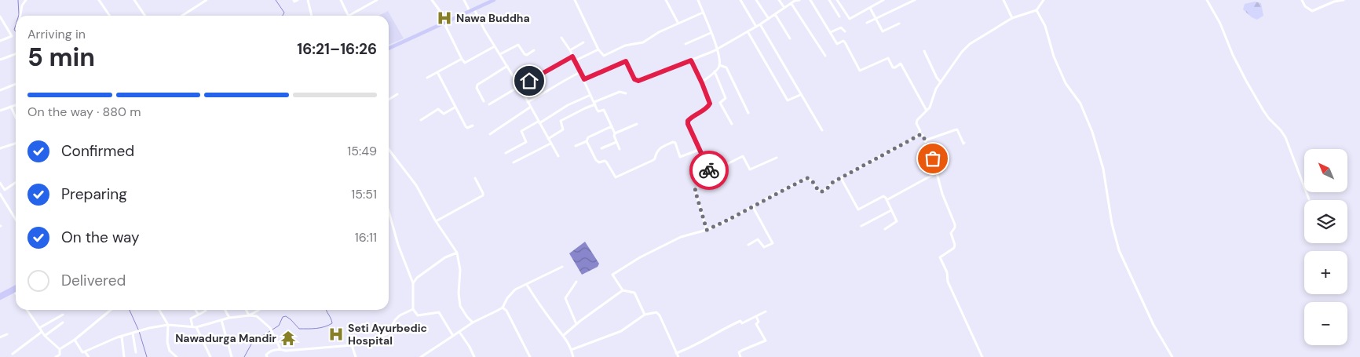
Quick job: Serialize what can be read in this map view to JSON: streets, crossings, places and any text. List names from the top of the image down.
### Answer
{
  "places": {
    "hospital": ["Nawa Buddha", "Seti Ayurbedic Hospital"],
    "temple": ["Nawadurga Mandir"]
  },
  "north": "top left",
  "page": {
    "heading": ["5 min", "Arriving in", "16:21–16:26"],
    "bar": "On the way · 880 m",
    "list": [
      ["Confirmed", "15:49"],
      ["Preparing", "15:51"],
      ["On the way", "16:11"],
      "Delivered"
    ],
    "map_buttons": ["+", "−"]
  }
}
